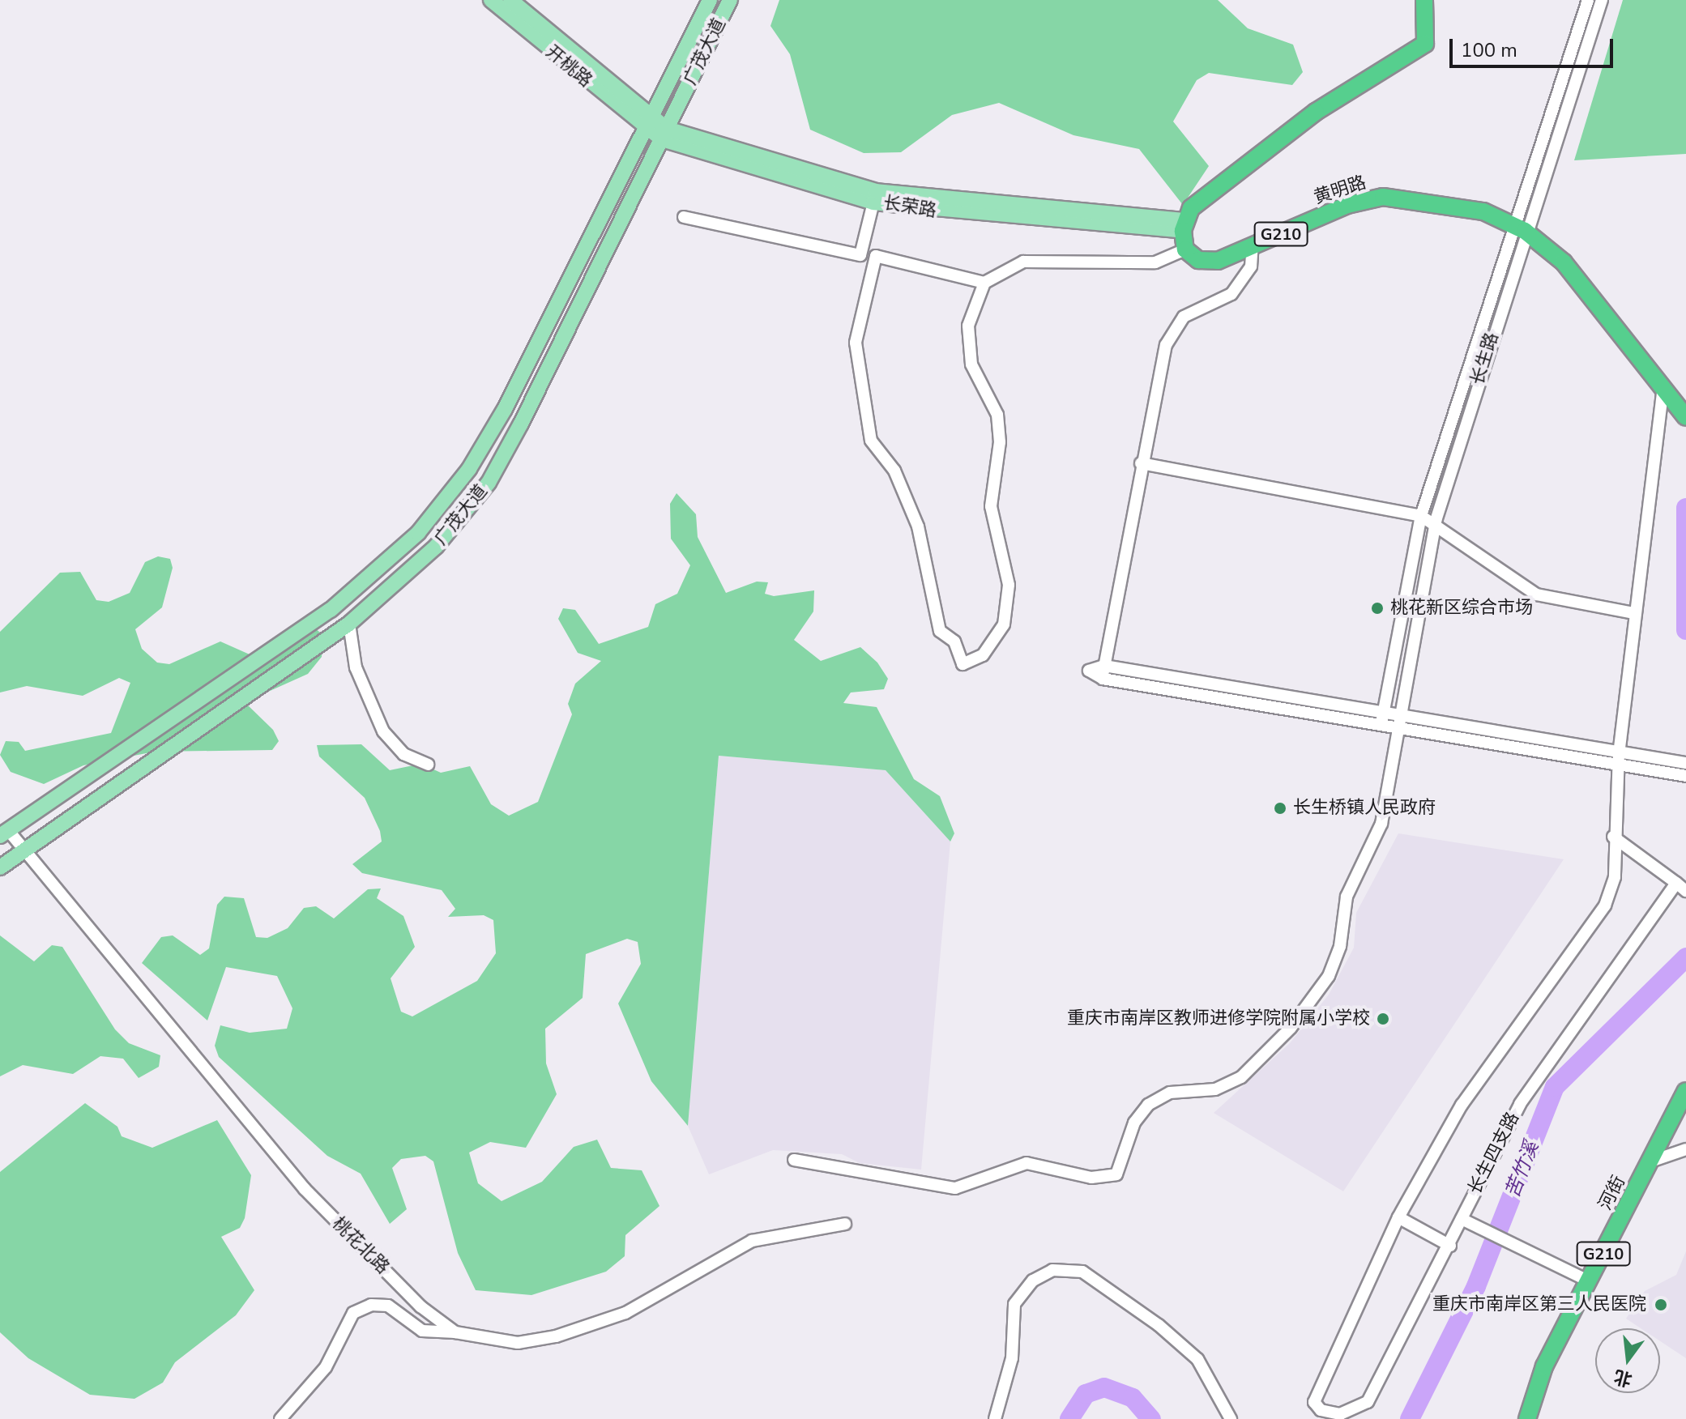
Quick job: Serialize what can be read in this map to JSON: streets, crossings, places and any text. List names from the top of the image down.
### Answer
{
  "streets": {
    "highway": ["黄明路", "G210", "河街"],
    "main road": ["广茂大道", "开桃路", "长荣路"],
    "street": ["长生路", "长生四支路", "桃花北路"]
  },
  "crossings": [
    ["广茂大道", "开桃路"],
    ["广茂大道", "长荣路"],
    ["广茂大道", "桃花北路"],
    ["开桃路", "长荣路"],
    ["黄明路", "长生路"]
  ],
  "water": ["苦竹溪"],
  "places": [
    "桃花新区综合市场",
    "长生桥镇人民政府",
    "重庆市南岸区教师进修学院附属小学校",
    "重庆市南岸区第三人民医院"
  ],
  "scale_bar": "100 m",
  "north": "bottom"
}
